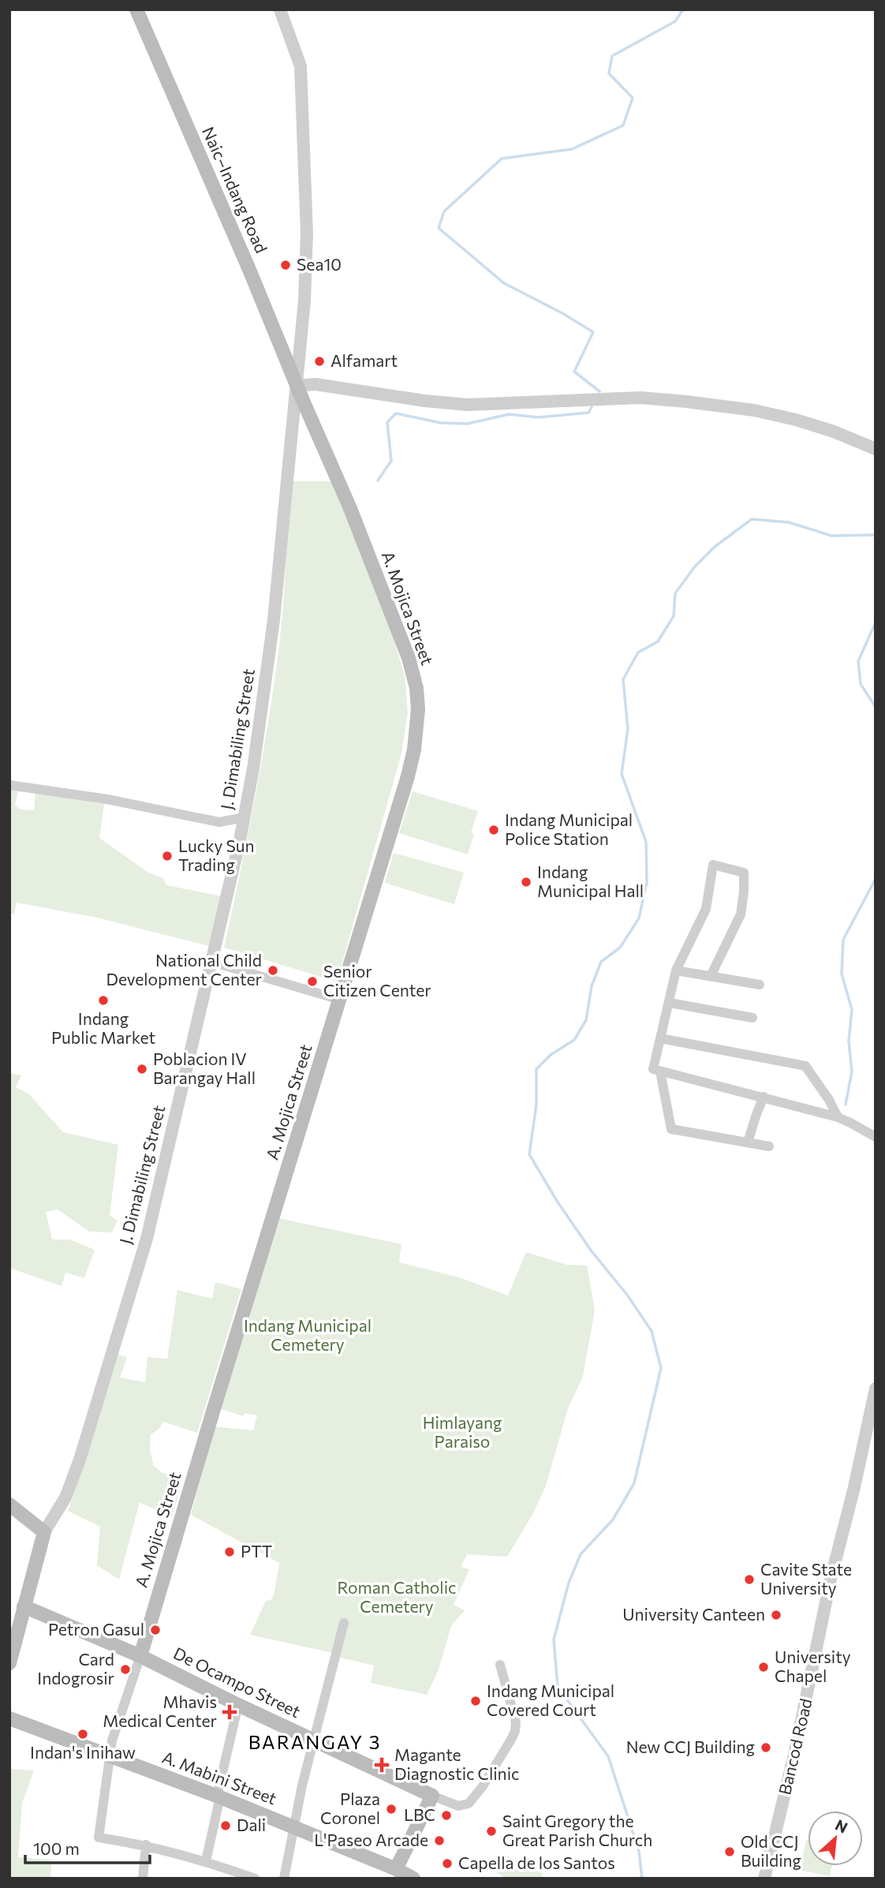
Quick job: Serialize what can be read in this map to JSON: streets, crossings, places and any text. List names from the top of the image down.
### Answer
{
  "streets": {
    "main road": [
      "Naic–Indang Road",
      "A. Mojica Street",
      "J. Dimabiling Street",
      "De Ocampo Street",
      "A. Mabini Street"
    ],
    "street": ["Bancod Road"]
  },
  "crossings": [
    ["Naic–Indang Road", "A. Mojica Street"],
    ["Naic–Indang Road", "J. Dimabiling Street"],
    ["A. Mojica Street", "J. Dimabiling Street"],
    ["A. Mojica Street", "De Ocampo Street"],
    ["A. Mojica Street", "A. Mabini Street"],
    ["J. Dimabiling Street", "De Ocampo Street"]
  ],
  "districts": ["BARANGAY 3"],
  "parks": ["Indang Municipal Cemetery", "Himlayang Paraiso", "Roman Catholic Cemetery"],
  "places": {
    "other": [
      "Sea10",
      "Alfamart",
      "Indang Municipal Police Station",
      "Lucky Sun Trading",
      "Indang Municipal Hall",
      "National Child Development Center",
      "Senior Citizen Center",
      "Indang Public Market",
      "Poblacion IV Barangay Hall",
      "PTT",
      "Cavite State University",
      "University Canteen",
      "Petron Gasul",
      "University Chapel",
      "Card Indogrosir",
      "Indang Municipal Covered Court",
      "Indan's Inihaw",
      "New CCJ Building",
      "Plaza Coronel",
      "LBC",
      "Dali",
      "Saint Gregory the Great Parish Church",
      "L'Paseo Arcade",
      "Old CCJ Building",
      "Capella de los Santos"
    ],
    "health": ["Mhavis Medical Center", "Magante Diagnostic Clinic"]
  },
  "scale_bar": "100 m",
  "north": "top right"
}
